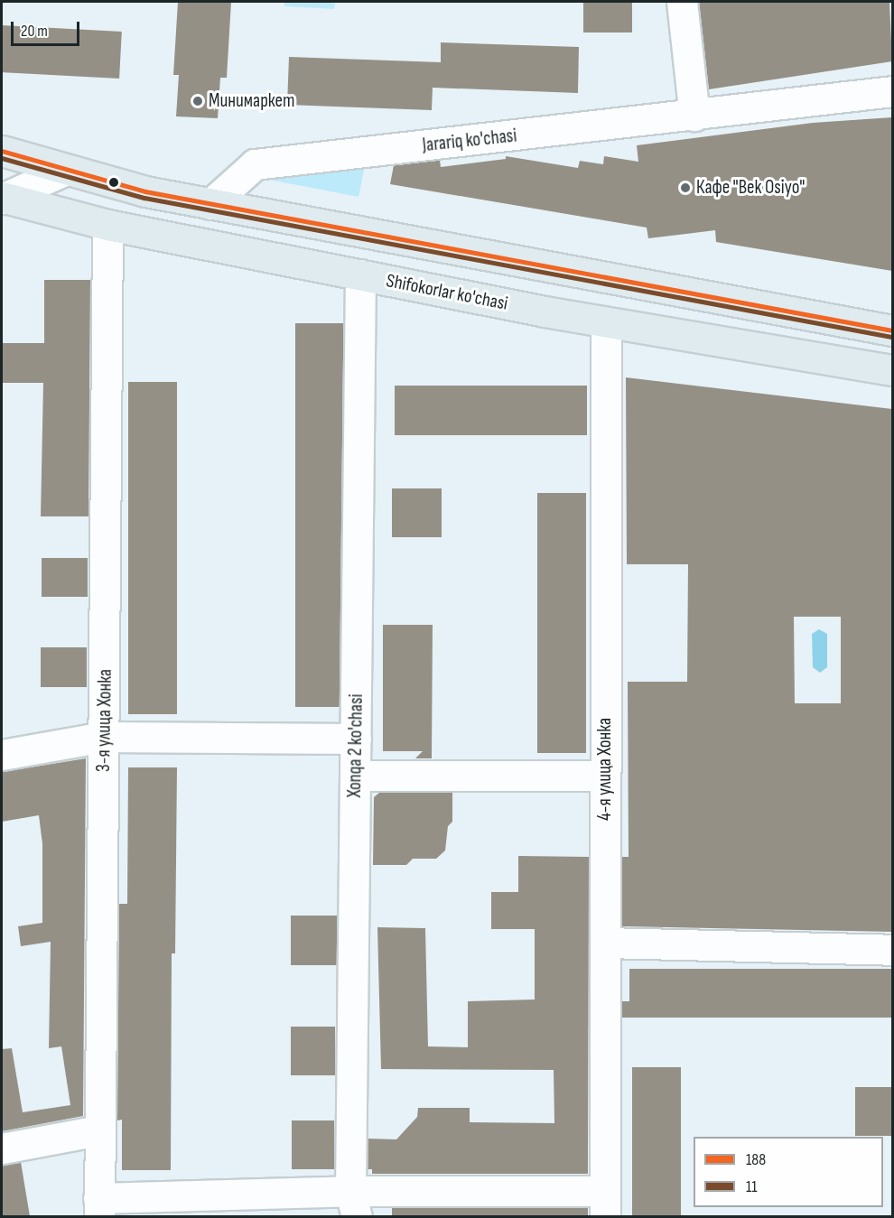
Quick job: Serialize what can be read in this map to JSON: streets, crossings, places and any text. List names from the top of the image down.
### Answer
{
  "streets": {
    "main road": ["Shifokorlar ko'chasi"],
    "street": [
      "Jarariq ko'chasi",
      "3-я улица Хонка",
      "Xonqa 2 ko'chasi",
      "4-я улица Хонка"
    ]
  },
  "crossings": [
    ["Shifokorlar ko'chasi", "3-я улица Хонка"],
    ["Shifokorlar ko'chasi", "Xonqa 2 ko'chasi"],
    ["Shifokorlar ko'chasi", "4-я улица Хонка"]
  ],
  "places": ["Минимаркет", "Кафе \"Bek Osiyo\""],
  "lines": ["transit line 188", "transit line 11"],
  "legend": ["188", "11"],
  "scale_bar": "20 m"
}
